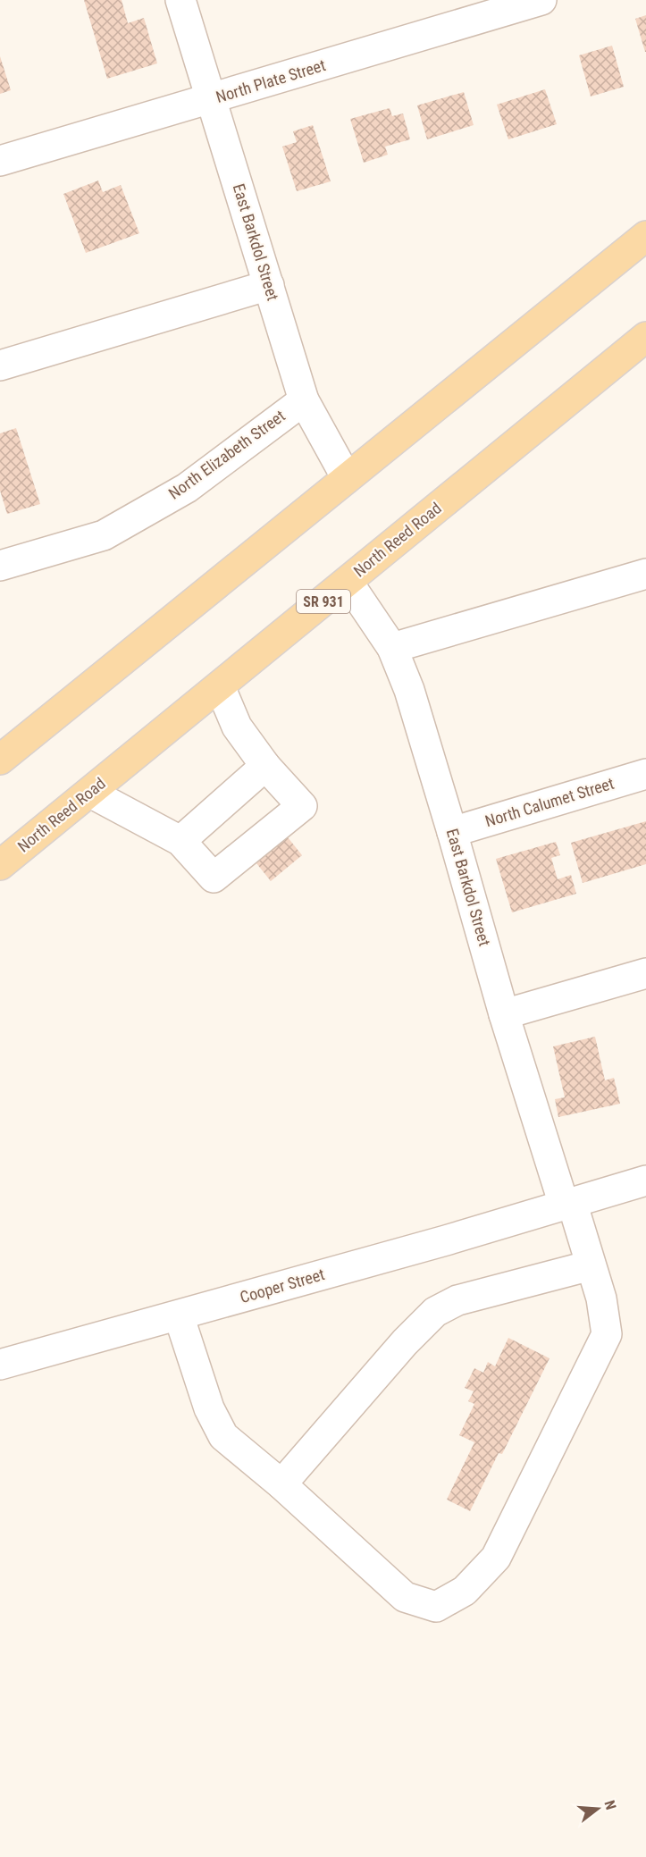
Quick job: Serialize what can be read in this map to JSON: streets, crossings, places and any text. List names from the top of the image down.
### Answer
{
  "streets": {
    "main road": ["North Reed Road", "SR 931"],
    "street": [
      "North Plate Street",
      "East Barkdol Street",
      "North Elizabeth Street",
      "North Calumet Street",
      "Cooper Street"
    ]
  },
  "crossings": [
    ["North Plate Street", "East Barkdol Street"],
    ["East Barkdol Street", "North Elizabeth Street"],
    ["East Barkdol Street", "North Reed Road"],
    ["East Barkdol Street", "North Calumet Street"],
    ["East Barkdol Street", "Cooper Street"]
  ],
  "north": "right"
}
